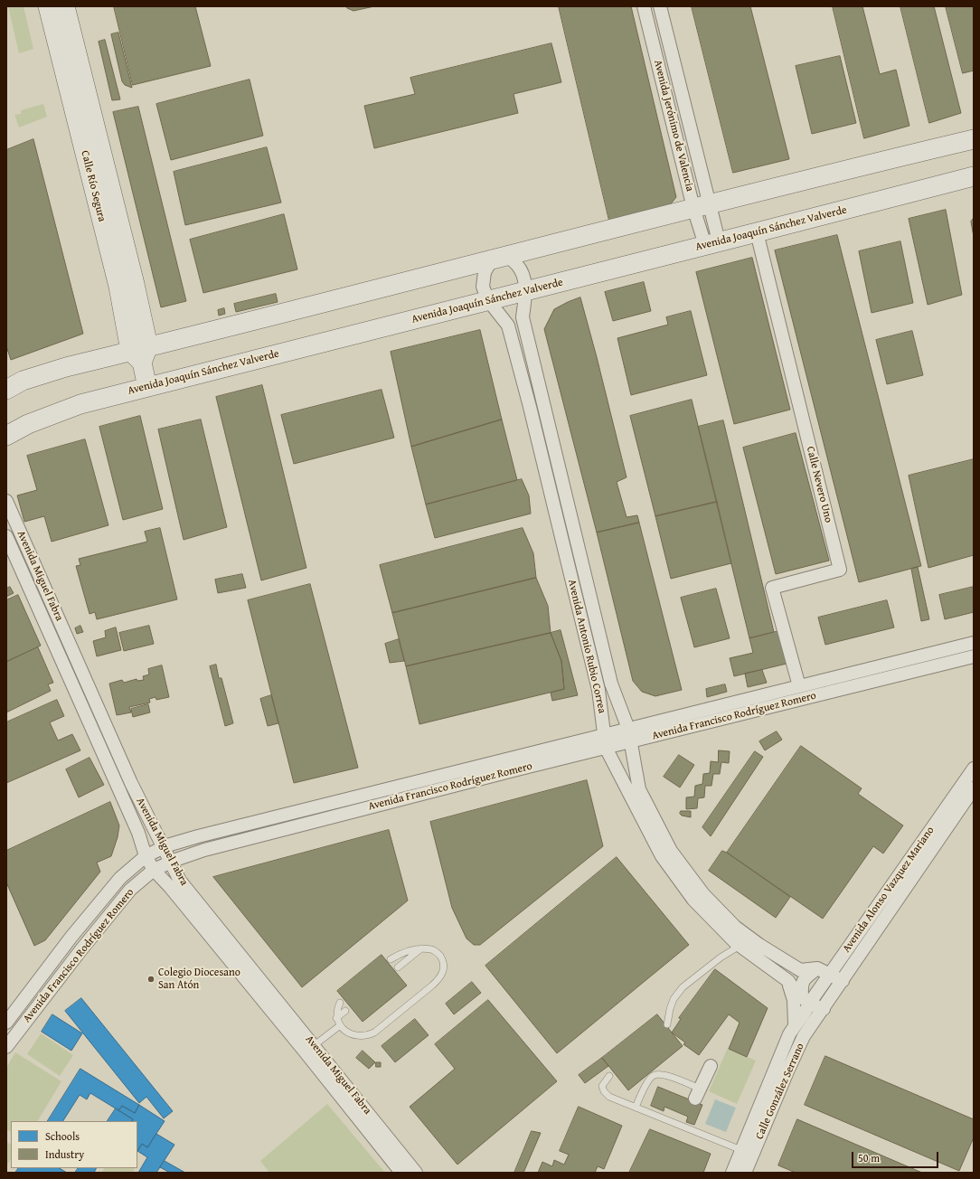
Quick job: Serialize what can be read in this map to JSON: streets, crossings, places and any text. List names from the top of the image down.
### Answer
{
  "streets": {
    "main road": ["Calle Río Segura", "Avenida Joaquín Sánchez Valverde"],
    "street": [
      "Avenida Jerónimo de Valencia",
      "Calle Nevero Uno",
      "Avenida Miguel Fabra",
      "Avenida Antonio Rubio Correa",
      "Avenida Francisco Rodríguez Romero",
      "Avenida Alonso Vazquez Mariano",
      "Calle González Serrano"
    ]
  },
  "crossings": [
    ["Avenida Jerónimo de Valencia", "Avenida Joaquín Sánchez Valverde"],
    ["Calle Río Segura", "Avenida Joaquín Sánchez Valverde"],
    ["Avenida Joaquín Sánchez Valverde", "Calle Nevero Uno"],
    ["Avenida Joaquín Sánchez Valverde", "Avenida Antonio Rubio Correa"],
    ["Calle Nevero Uno", "Avenida Francisco Rodríguez Romero"],
    ["Avenida Miguel Fabra", "Avenida Francisco Rodríguez Romero"],
    ["Avenida Antonio Rubio Correa", "Avenida Francisco Rodríguez Romero"],
    ["Avenida Antonio Rubio Correa", "Avenida Alonso Vazquez Mariano"],
    ["Avenida Antonio Rubio Correa", "Calle González Serrano"],
    ["Avenida Alonso Vazquez Mariano", "Calle González Serrano"]
  ],
  "places": ["Colegio Diocesano San Atón"],
  "legend": ["Schools", "Industry"],
  "scale_bar": "50 m"
}
